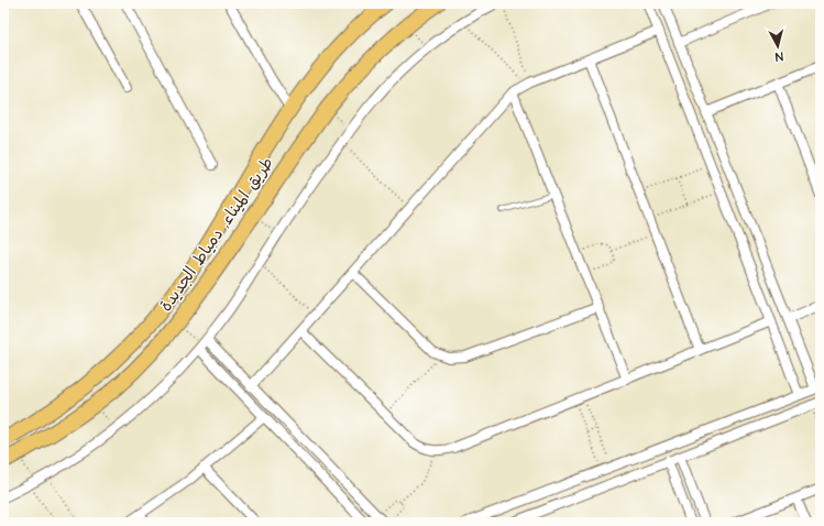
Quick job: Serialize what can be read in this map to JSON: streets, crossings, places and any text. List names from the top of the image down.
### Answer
{
  "streets": {
    "main road": ["طريق الميناء, دمياط الجديدة"]
  },
  "north": "bottom"
}
